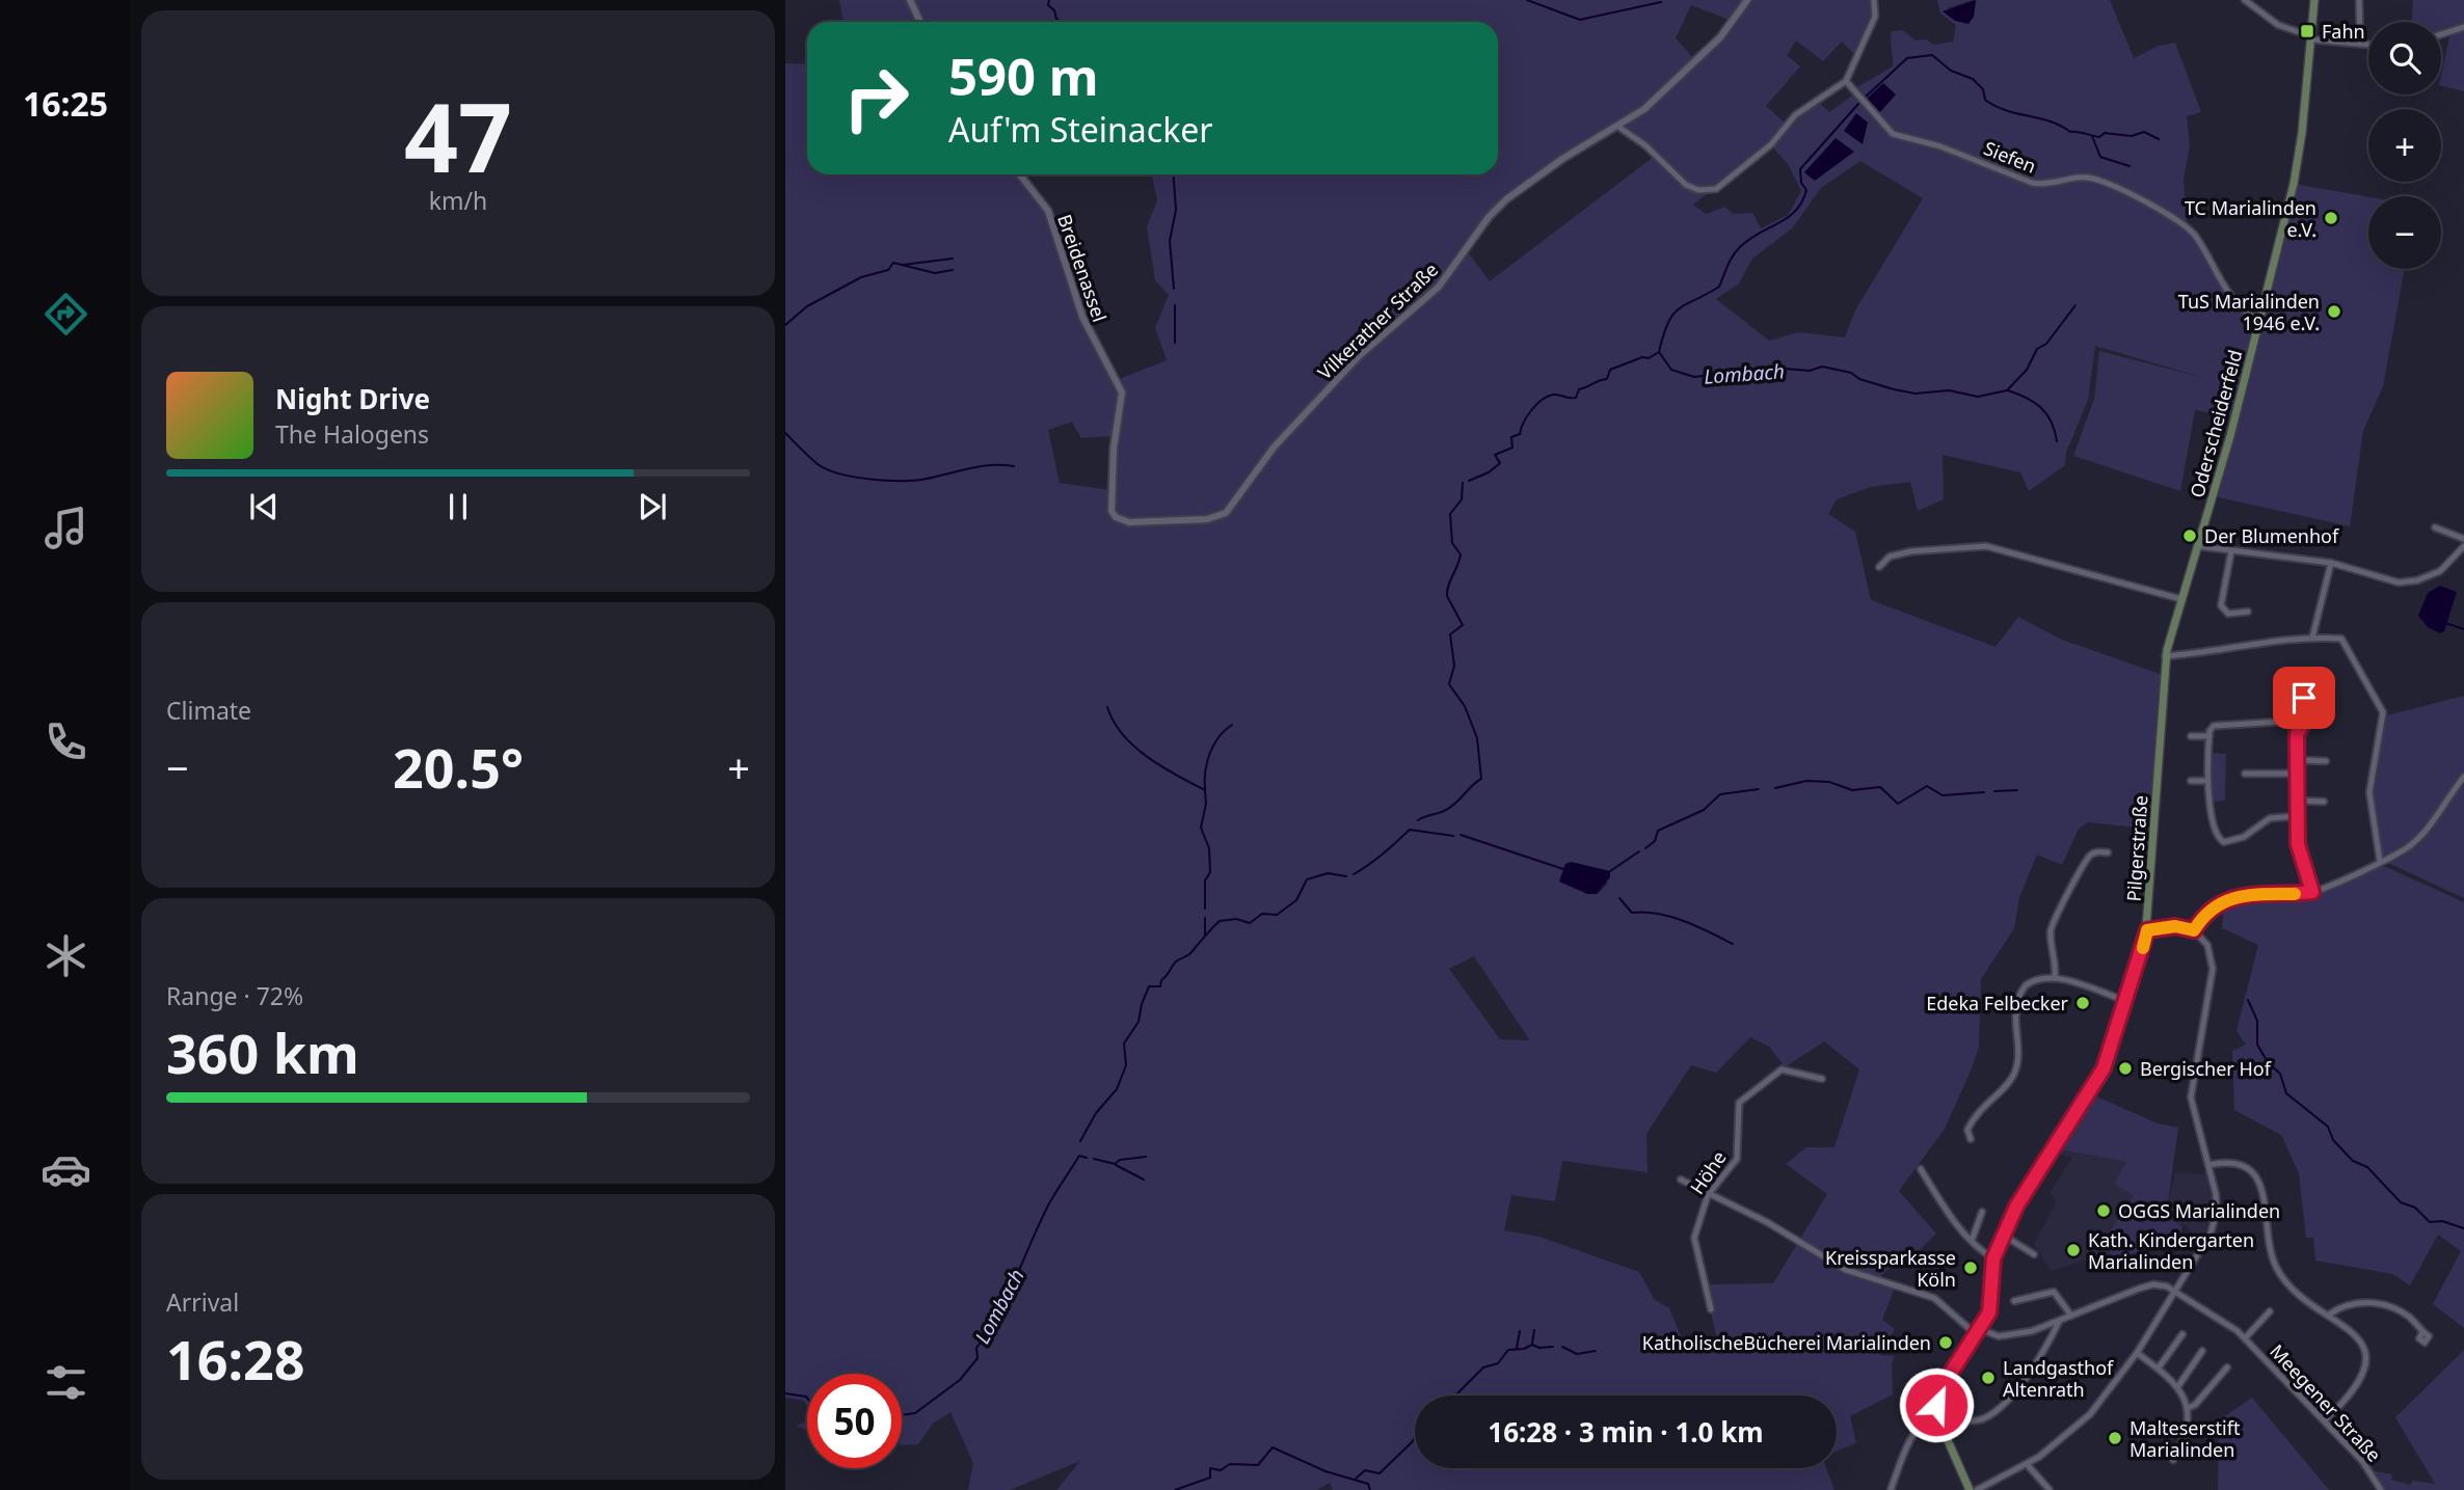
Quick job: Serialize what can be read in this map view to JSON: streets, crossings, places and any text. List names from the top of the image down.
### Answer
{
  "streets": {
    "main road": ["Oderscheiderfeld", "Pilgerstraße"],
    "street": [
      "Siefen",
      "Breidenassel",
      "Vilkerather Straße",
      "Höhe",
      "Meegener Straße"
    ]
  },
  "crossings": [
    ["Siefen", "Oderscheiderfeld"],
    ["Breidenassel", "Vilkerather Straße"],
    ["Oderscheiderfeld", "Pilgerstraße"]
  ],
  "water": ["Lombach"],
  "places": {
    "transit": ["Fahn"],
    "other": [
      "TC Marialinden e.V.",
      "TuS Marialinden 1946 e.V.",
      "Der Blumenhof",
      "Edeka Felbecker",
      "Bergischer Hof",
      "OGGS Marialinden",
      "Kath. Kindergarten Marialinden",
      "Kreissparkasse Köln",
      "KatholischeBücherei Marialinden",
      "Landgasthof Altenrath",
      "Malteserstift Marialinden"
    ]
  },
  "page": {
    "tabs": "16:25",
    "tile": [
      ["47", "km/h"],
      "Climate",
      ["Range · 72%", "360 km"],
      ["Arrival", "16:28"]
    ],
    "map_buttons": ["+", "−"],
    "turn": ["590 m", "Auf'm Steinacker"],
    "song": ["Night Drive", "The Halogens"],
    "heat": ["−", "20.5°", "+"],
    "limit": "50",
    "trip": "16:28 · 3 min · 1.0 km"
  }
}
